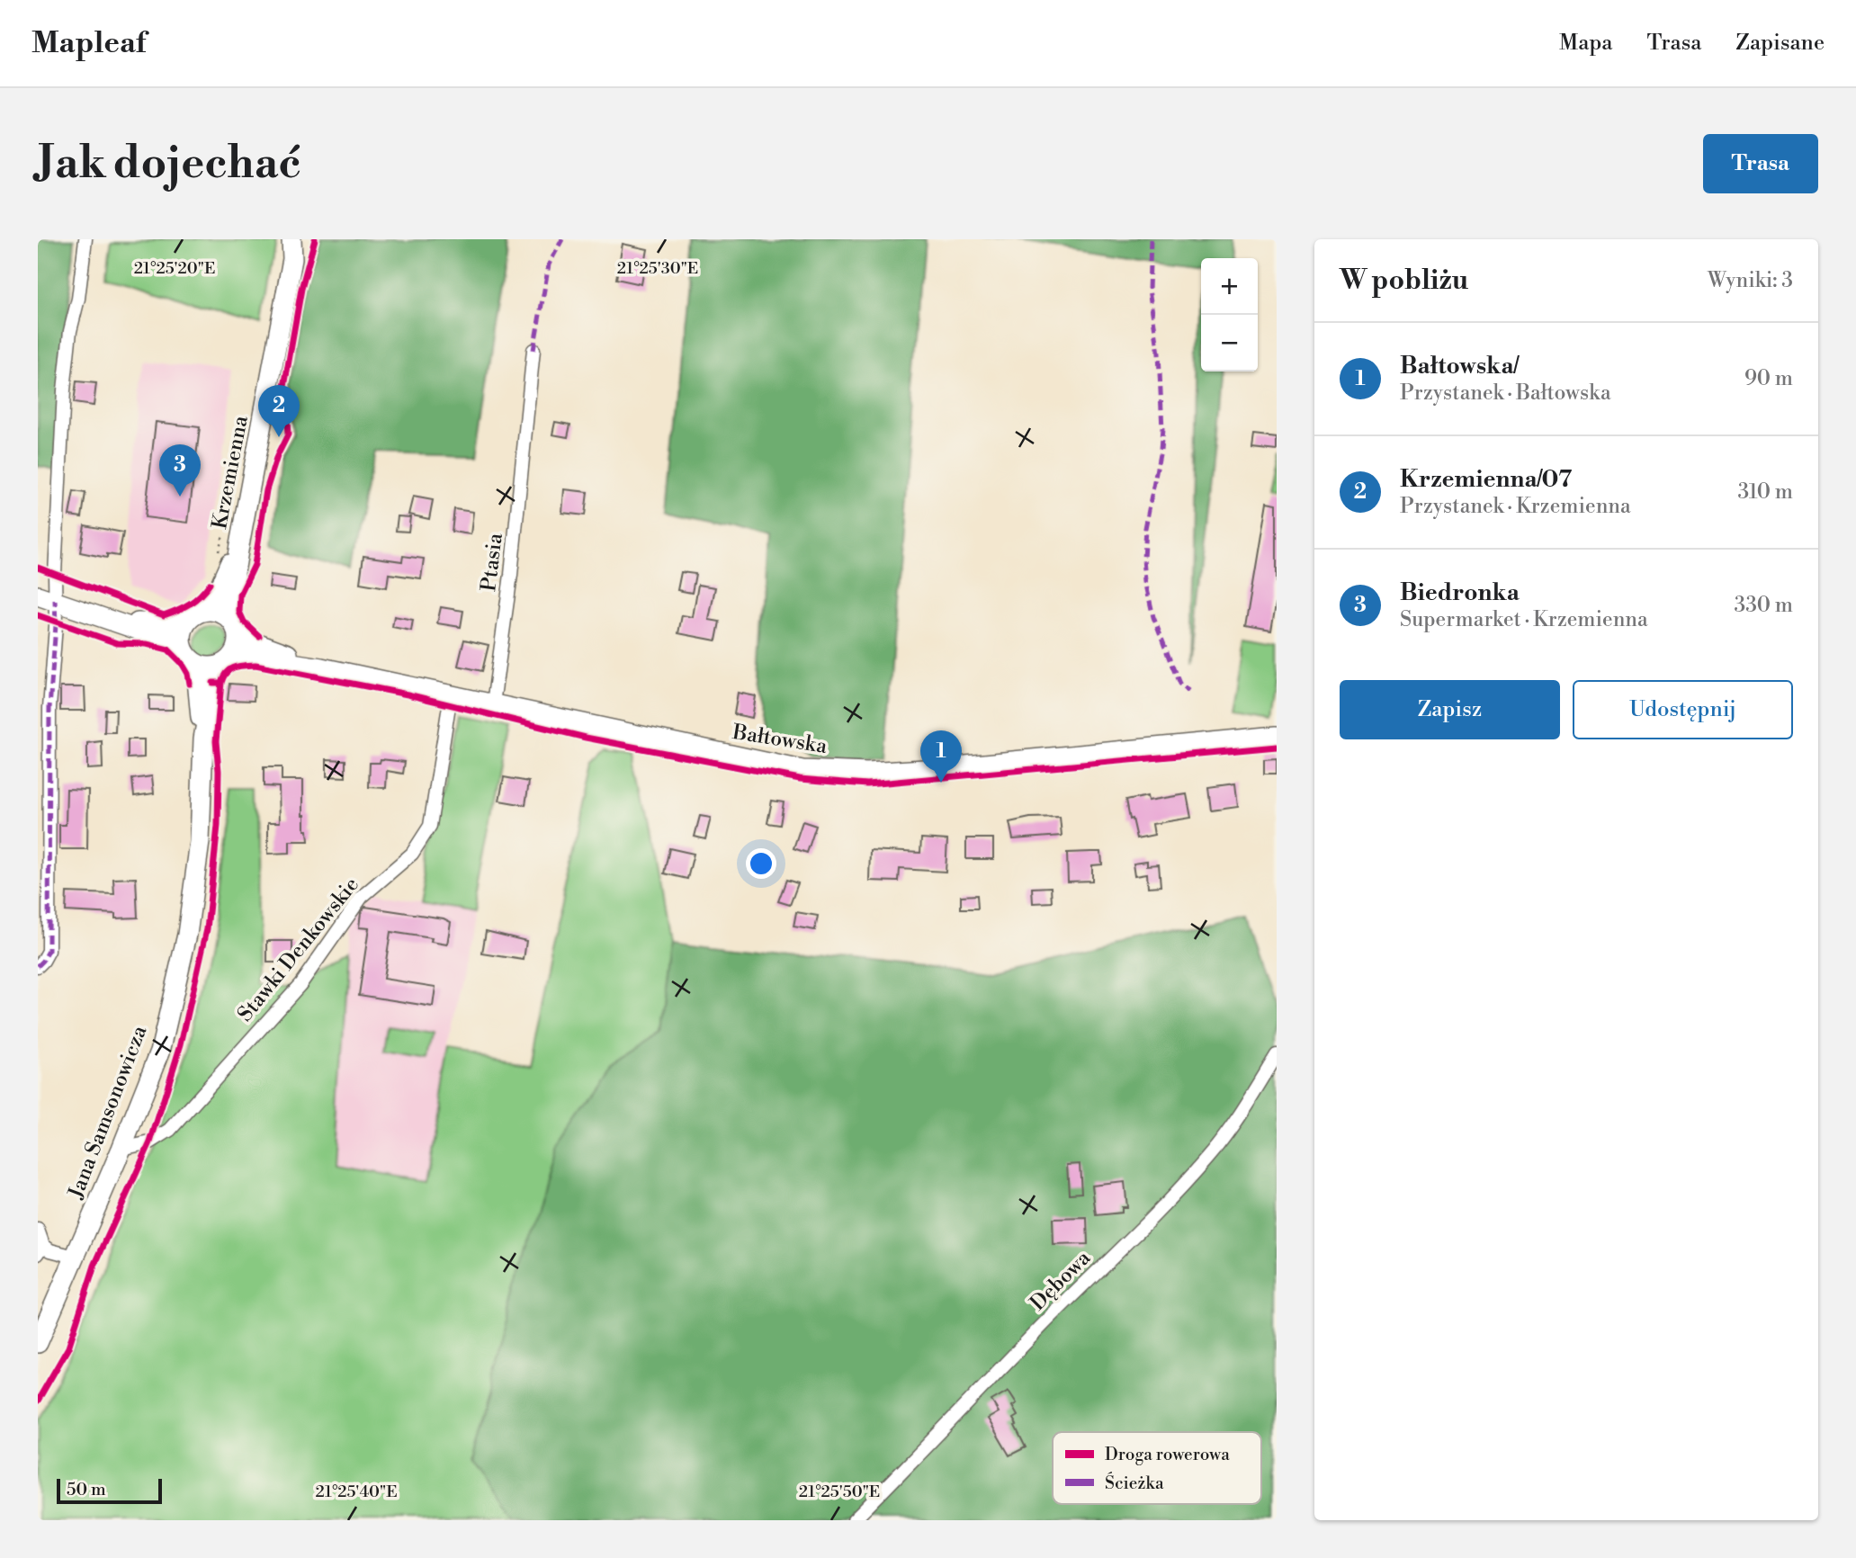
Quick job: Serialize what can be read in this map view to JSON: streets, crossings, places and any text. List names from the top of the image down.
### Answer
{
  "streets": {
    "main road": ["Krzemienna", "Bałtowska", "Jana Samsonowicza"],
    "street": ["Ptasia", "Stawki Denkowskie", "Dębowa"]
  },
  "crossings": [
    ["Krzemienna", "Bałtowska"],
    ["Krzemienna", "Jana Samsonowicza"],
    ["Ptasia", "Bałtowska"],
    ["Bałtowska", "Stawki Denkowskie"],
    ["Bałtowska", "Jana Samsonowicza"],
    ["Stawki Denkowskie", "Jana Samsonowicza"]
  ],
  "legend": ["Droga rowerowa", "Ścieżka"],
  "scale_bar": "50 m",
  "page": {
    "header": "Mapleaf",
    "nav": ["Mapa", "Trasa", "Zapisane"],
    "buttons": [
      "Trasa",
      ["Zapisz", "Udostępnij"]
    ],
    "title": "Jak dojechać",
    "heading": ["W pobliżu", "Wyniki: 3"],
    "map_buttons": ["+", "−"],
    "list": [
      {
        "mark": "1",
        "name": "Bałtowska/",
        "note": "Przystanek · Bałtowska",
        "value": "90 m"
      },
      {
        "mark": "2",
        "name": "Krzemienna/07",
        "note": "Przystanek · Krzemienna",
        "value": "310 m"
      },
      {
        "mark": "3",
        "name": "Biedronka",
        "note": "Supermarket · Krzemienna",
        "value": "330 m"
      }
    ],
    "pins": ["2", "3", "1"],
    "scale": "50 m"
  },
  "coordinates": [
    "21°25'20\"E",
    "21°25'30\"E",
    "21°25'40\"E",
    "21°25'50\"E"
  ]
}
